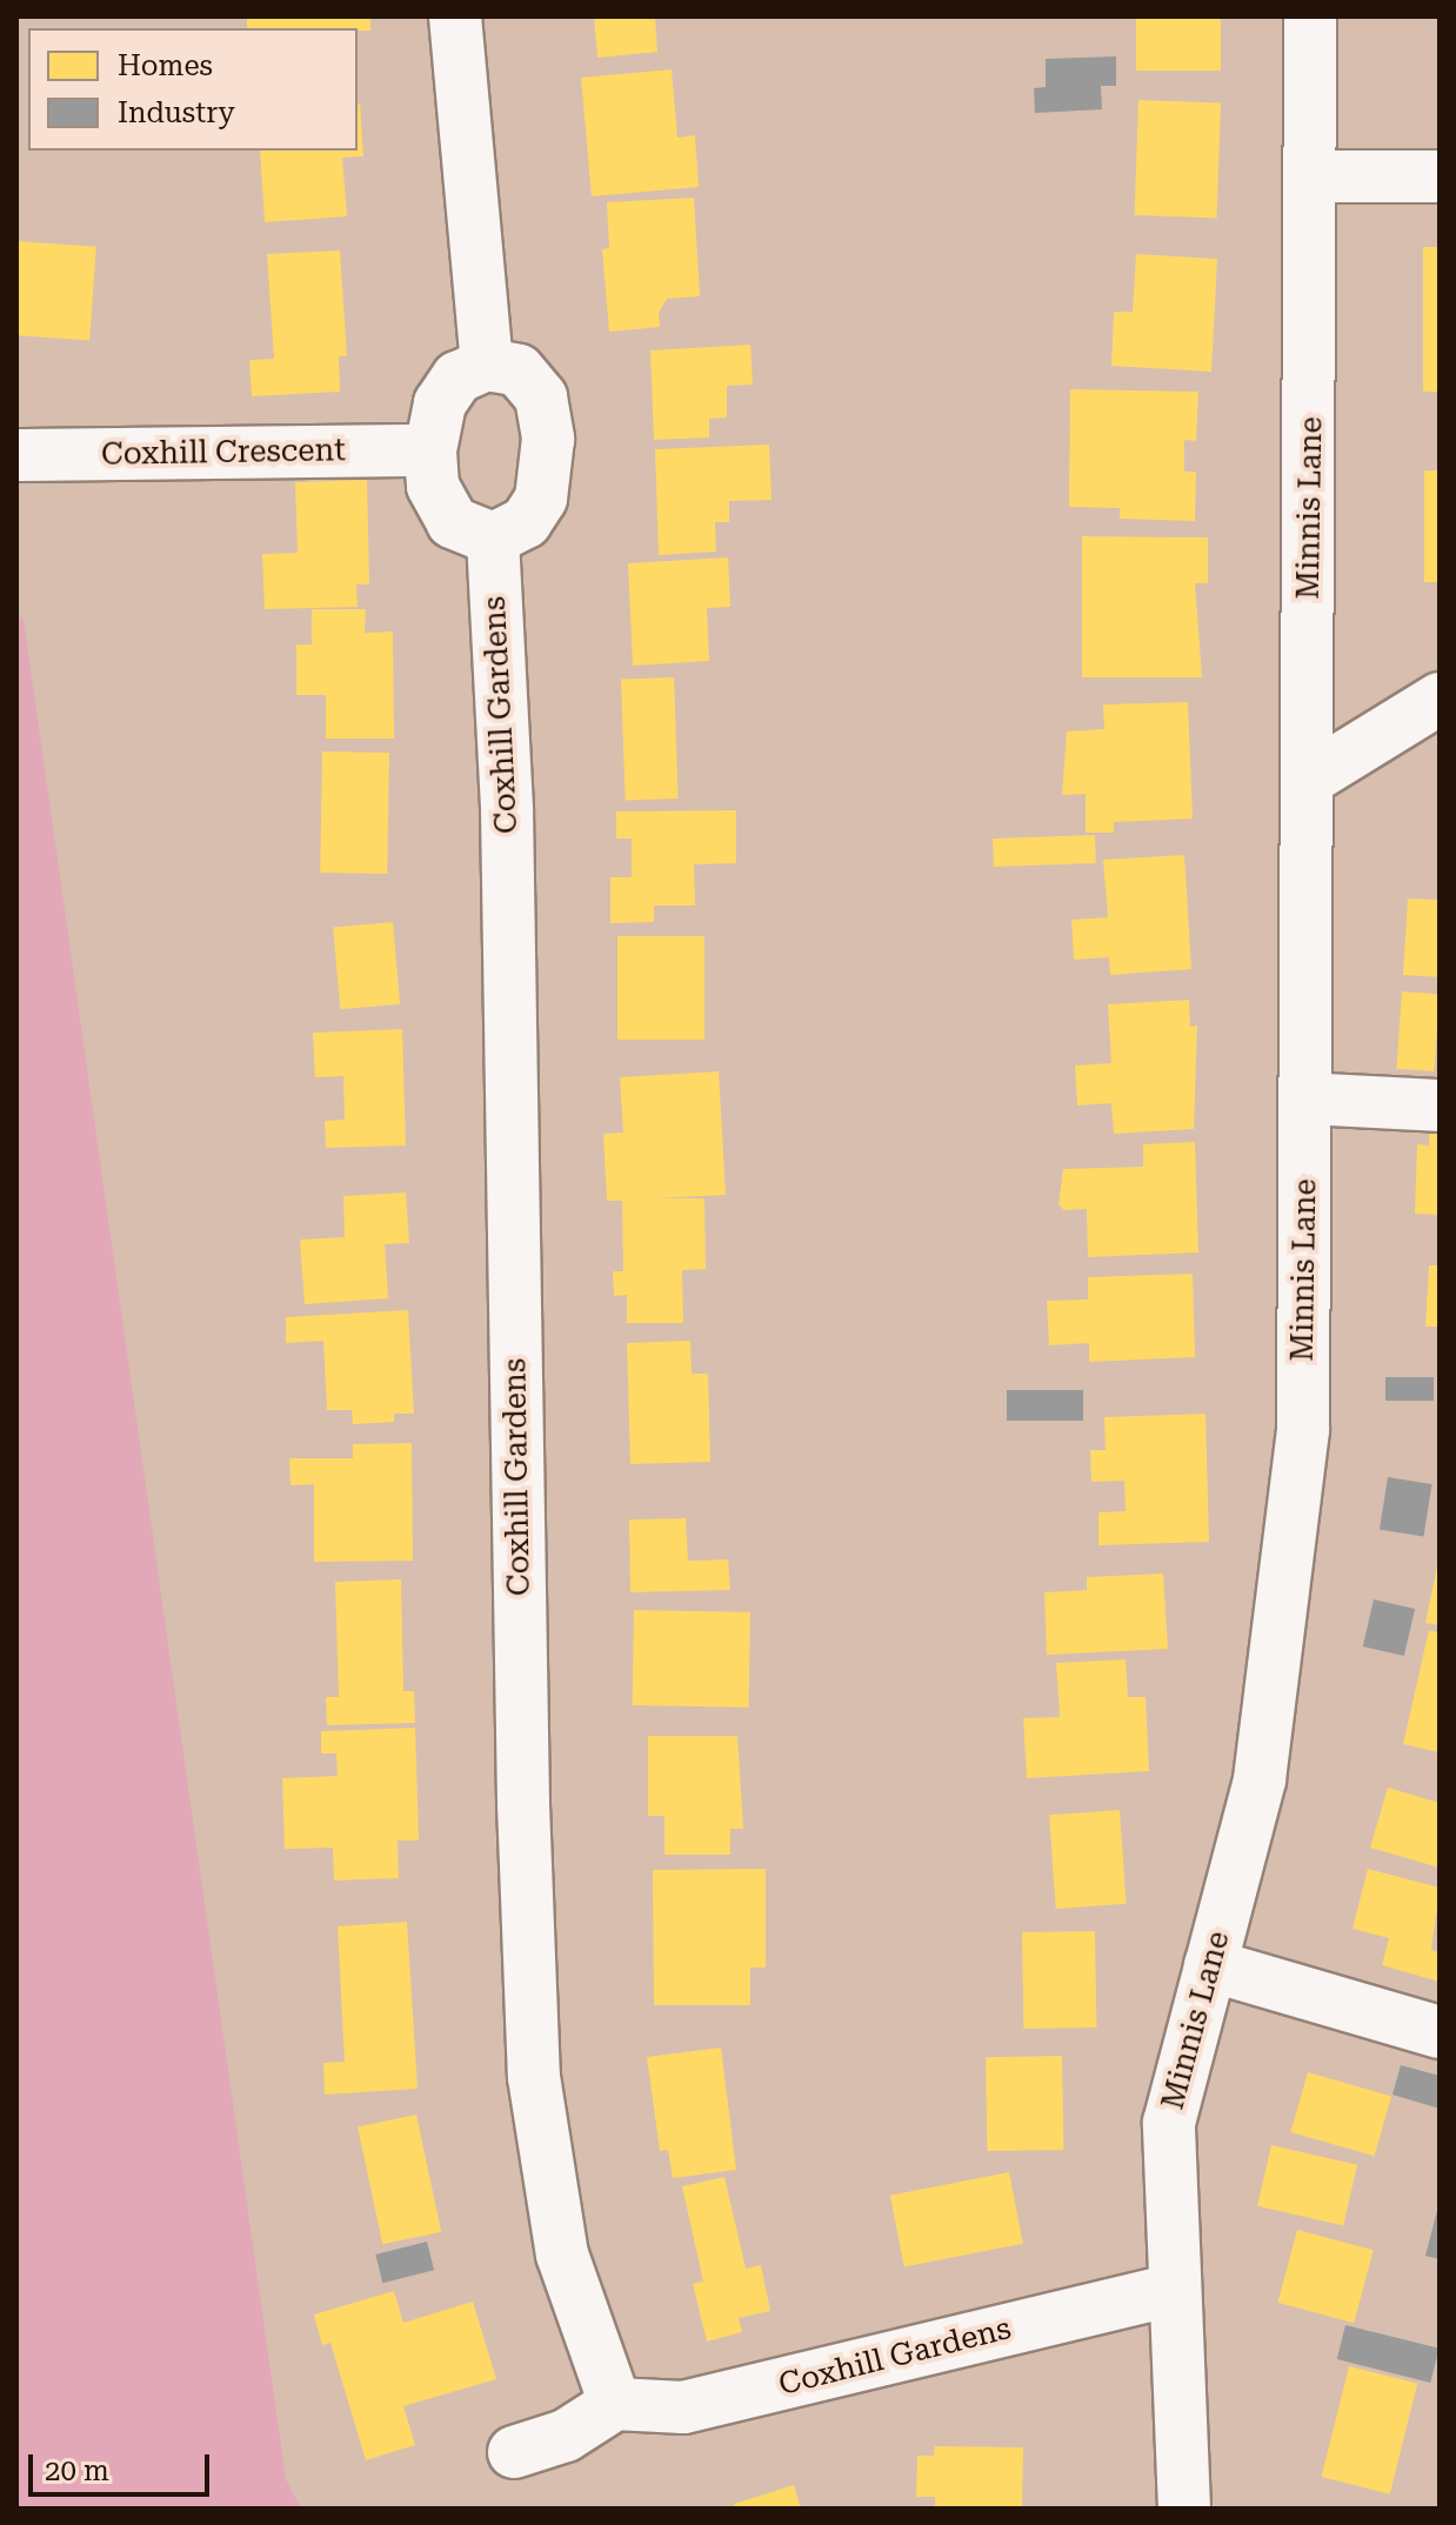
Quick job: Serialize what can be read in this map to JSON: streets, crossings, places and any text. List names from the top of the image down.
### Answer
{
  "streets": {
    "street": ["Coxhill Crescent", "Minnis Lane", "Coxhill Gardens"]
  },
  "crossings": [
    ["Coxhill Crescent", "Coxhill Gardens"],
    ["Minnis Lane", "Coxhill Gardens"]
  ],
  "legend": ["Homes", "Industry"],
  "scale_bar": "20 m"
}
